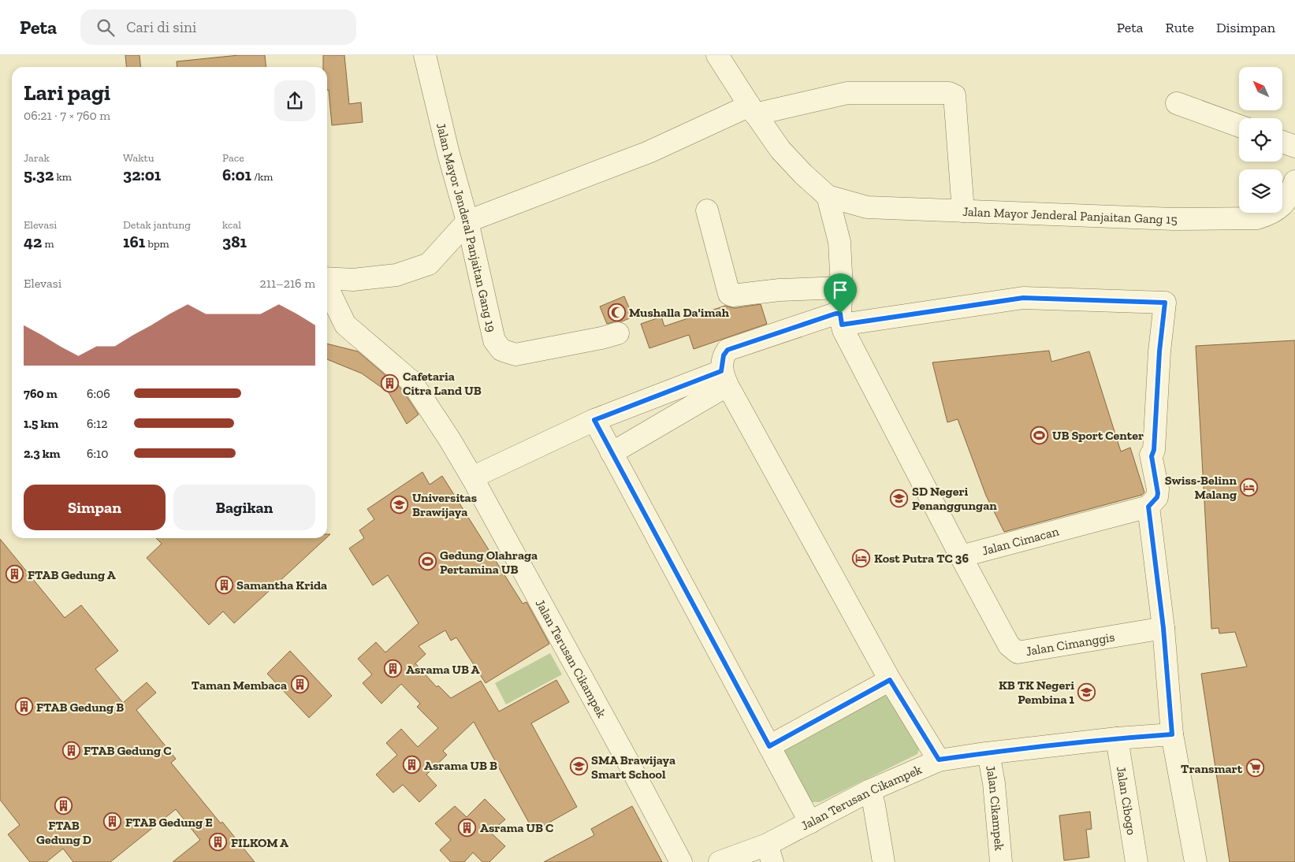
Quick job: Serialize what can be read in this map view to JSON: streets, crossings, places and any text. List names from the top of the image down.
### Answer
{
  "streets": {
    "street": [
      "Jalan Mayor Jenderal Panjaitan Gang 15",
      "Jalan Mayor Jenderal Panjaitan Gang 19",
      "Jalan Cimacan",
      "Jalan Cimanggis",
      "Jalan Terusan Cikampek",
      "Jalan Cibogo",
      "Jalan Cikampek"
    ]
  },
  "crossings": [
    ["Jalan Cimacan", "Jalan Cimanggis"],
    ["Jalan Terusan Cikampek", "Jalan Cibogo"],
    ["Jalan Terusan Cikampek", "Jalan Cikampek"]
  ],
  "places": {
    "mosque": ["Mushalla Da'imah"],
    "building": [
      "Cafetaria Citra Land UB",
      "FTAB Gedung A",
      "Samantha Krida",
      "Asrama UB A",
      "Taman Membaca",
      "FTAB Gedung B",
      "FTAB Gedung C",
      "Asrama UB B",
      "FTAB Gedung D",
      "FTAB Gedung E",
      "Asrama UB C",
      "FILKOM A"
    ],
    "sports": ["UB Sport Center", "Gedung Olahraga Pertamina UB"],
    "hotel": ["Swiss-Belinn Malang", "Kost Putra TC 36"],
    "school or university": [
      "SD Negeri Penanggungan",
      "Universitas Brawijaya",
      "KB TK Negeri Pembina 1",
      "SMA Brawijaya Smart School"
    ],
    "supermarket": ["Transmart"]
  },
  "north": "top left",
  "page": {
    "header": "Peta",
    "search": "Cari di sini",
    "nav": ["Peta", "Rute", "Disimpan"],
    "heading": ["Lari pagi", "06:21 · 7 × 760 m"],
    "stats": [
      ["Jarak", "5.32 km"],
      ["Waktu", "32:01"],
      ["Pace", "6:01 /km"],
      ["Elevasi", "42 m"],
      ["Detak jantung", "161 bpm"],
      ["kcal", "381"]
    ],
    "chart": ["Elevasi", "211–216 m"],
    "list": [
      {
        "name": "760 m",
        "note": "6:06"
      },
      {
        "name": "1.5 km",
        "note": "6:12"
      },
      {
        "name": "2.3 km",
        "note": "6:10"
      }
    ],
    "buttons": ["Simpan", "Bagikan"]
  }
}
